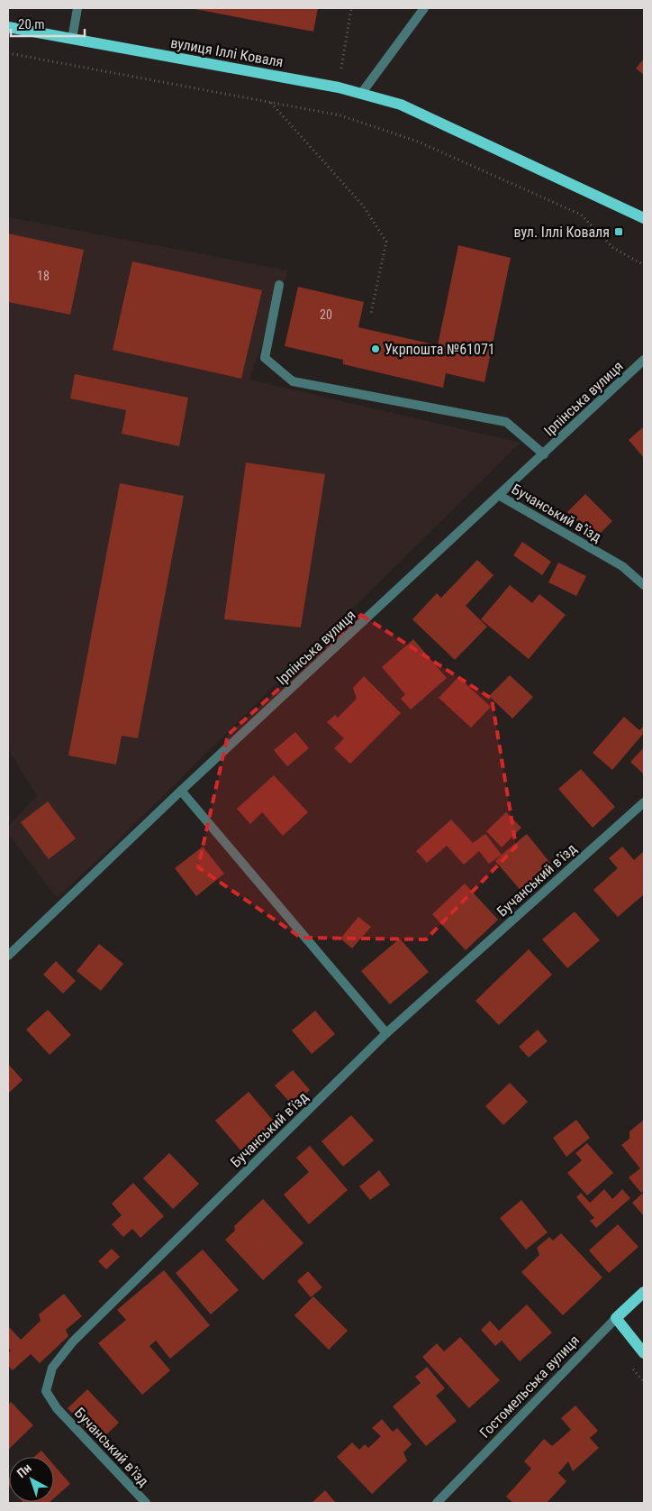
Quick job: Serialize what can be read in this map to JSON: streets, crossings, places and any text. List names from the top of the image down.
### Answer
{
  "streets": {
    "main road": ["вулиця Іллі Коваля", "Гостомельська вулиця"],
    "street": ["Ірпінська вулиця", "Бучанський в'їзд"]
  },
  "crossings": [
    ["Ірпінська вулиця", "Бучанський в'їзд"]
  ],
  "places": {
    "transit": ["вул. Іллі Коваля"],
    "other": ["Укрпошта №61071"]
  },
  "house_numbers": ["18", "20"],
  "scale_bar": "20 m",
  "north": "top left"
}
